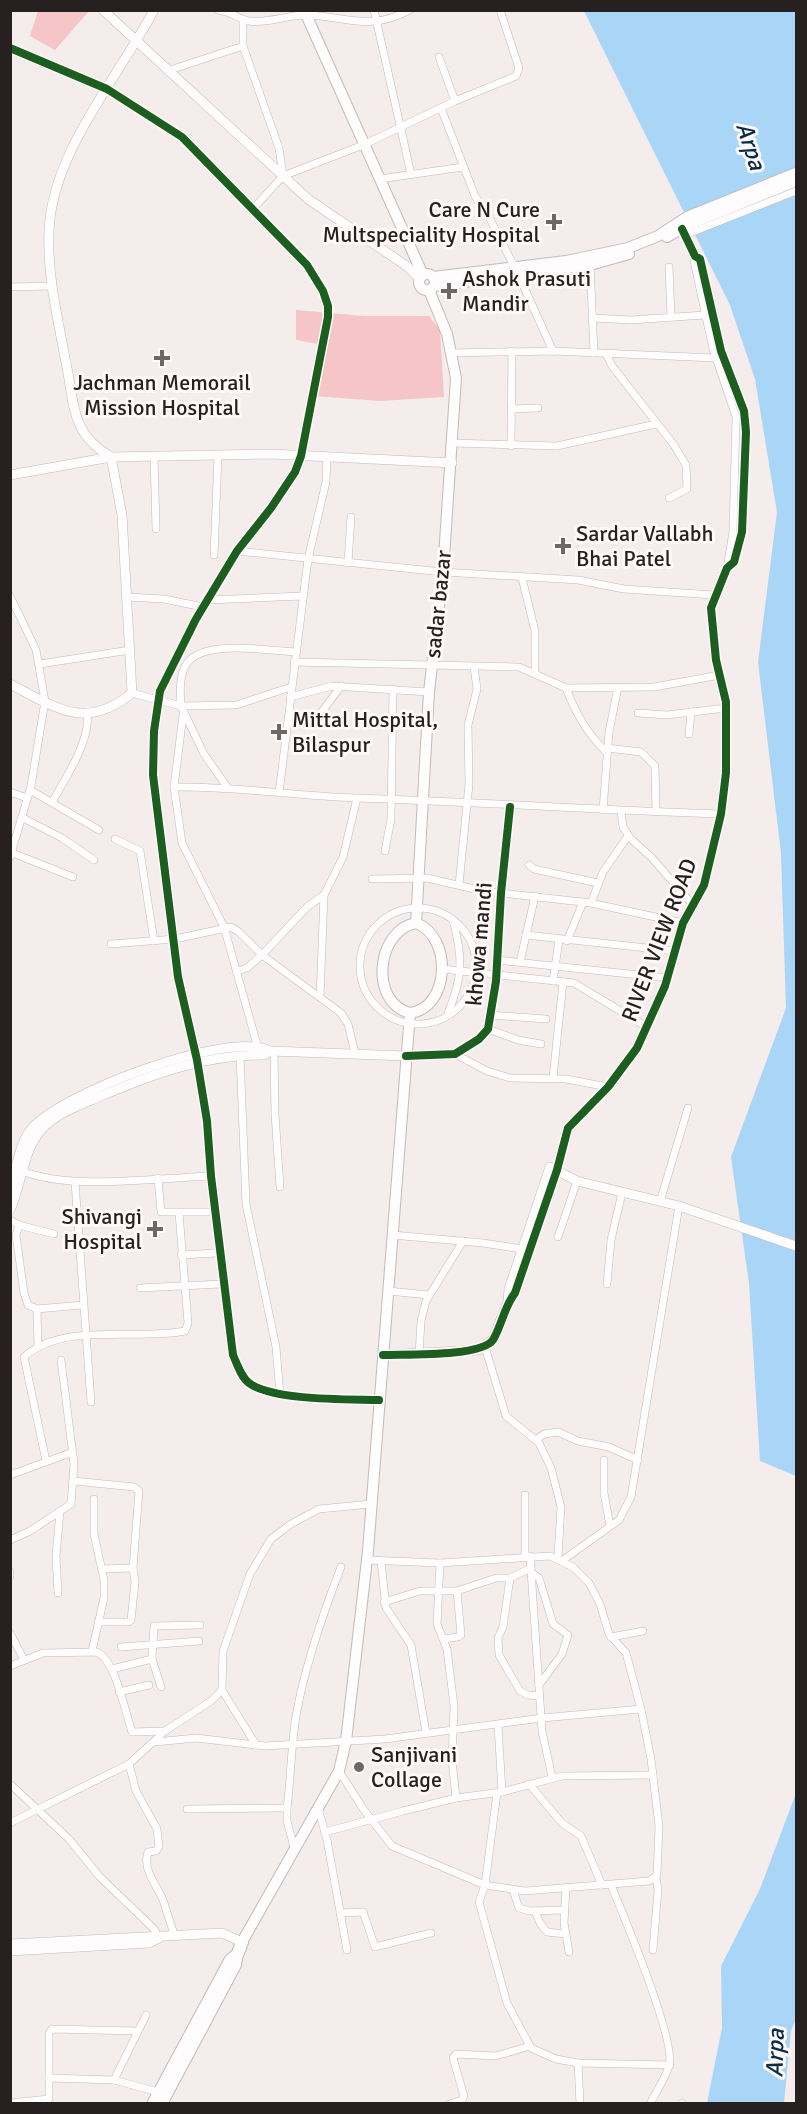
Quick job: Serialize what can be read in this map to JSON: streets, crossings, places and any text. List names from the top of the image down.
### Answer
{
  "streets": {
    "main road": ["sadar bazar"],
    "street": ["RIVER VIEW ROAD", "khowa mandi"]
  },
  "water": ["Arpa"],
  "places": {
    "health": [
      "Care N Cure Multspeciality Hospital",
      "Ashok Prasuti Mandir",
      "Jachman Memorail Mission Hospital",
      "Sardar Vallabh Bhai Patel",
      "Mittal Hospital, Bilaspur",
      "Shivangi Hospital"
    ],
    "other": ["Sanjivani Collage"]
  }
}
